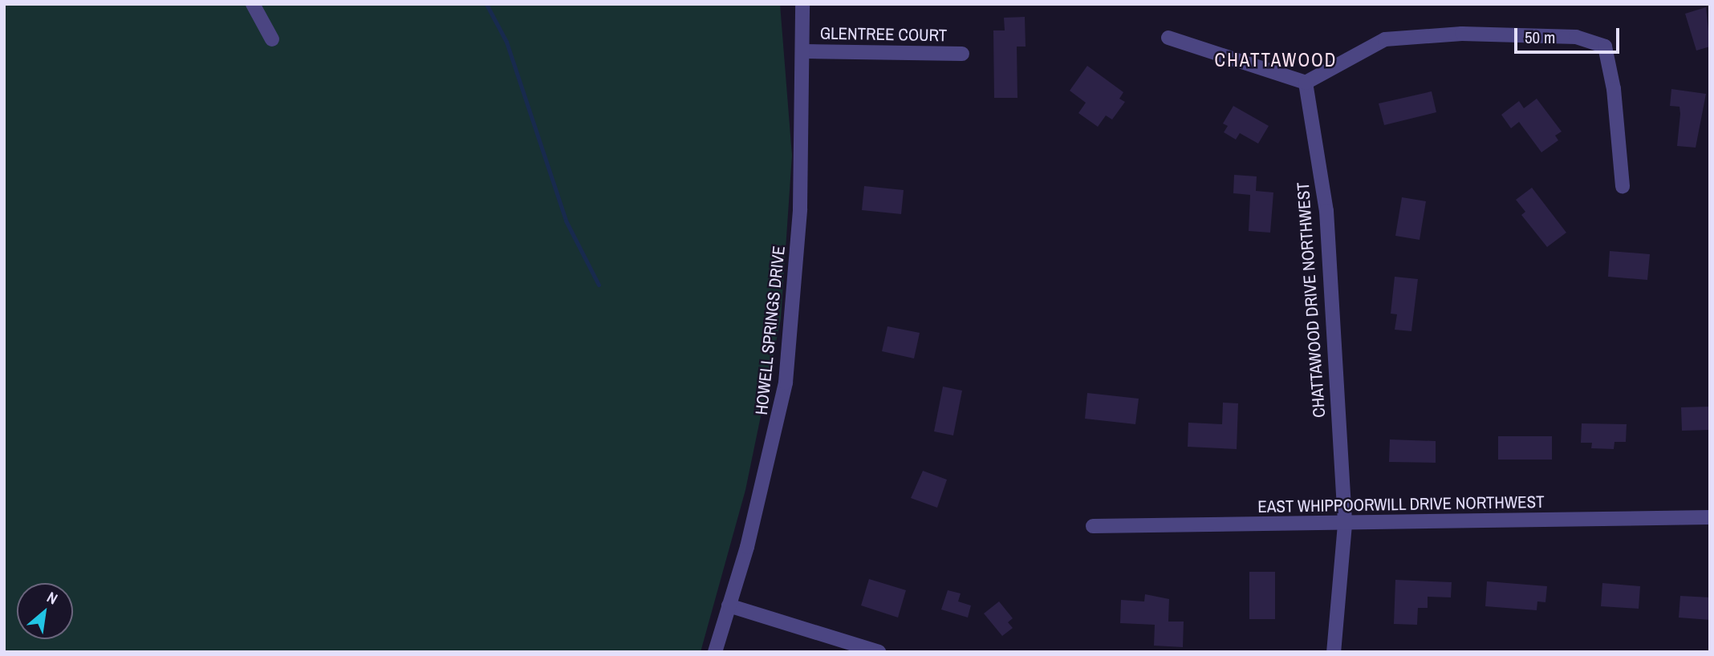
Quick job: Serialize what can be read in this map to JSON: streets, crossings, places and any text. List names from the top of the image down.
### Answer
{
  "streets": {
    "street": [
      "GLENTREE COURT",
      "CHATTAWOOD DRIVE NORTHWEST",
      "HOWELL SPRINGS DRIVE",
      "EAST WHIPPOORWILL DRIVE NORTHWEST"
    ]
  },
  "crossings": [
    ["GLENTREE COURT", "HOWELL SPRINGS DRIVE"],
    ["CHATTAWOOD DRIVE NORTHWEST", "EAST WHIPPOORWILL DRIVE NORTHWEST"]
  ],
  "districts": ["CHATTAWOOD"],
  "scale_bar": "50 m",
  "north": "top right"
}
